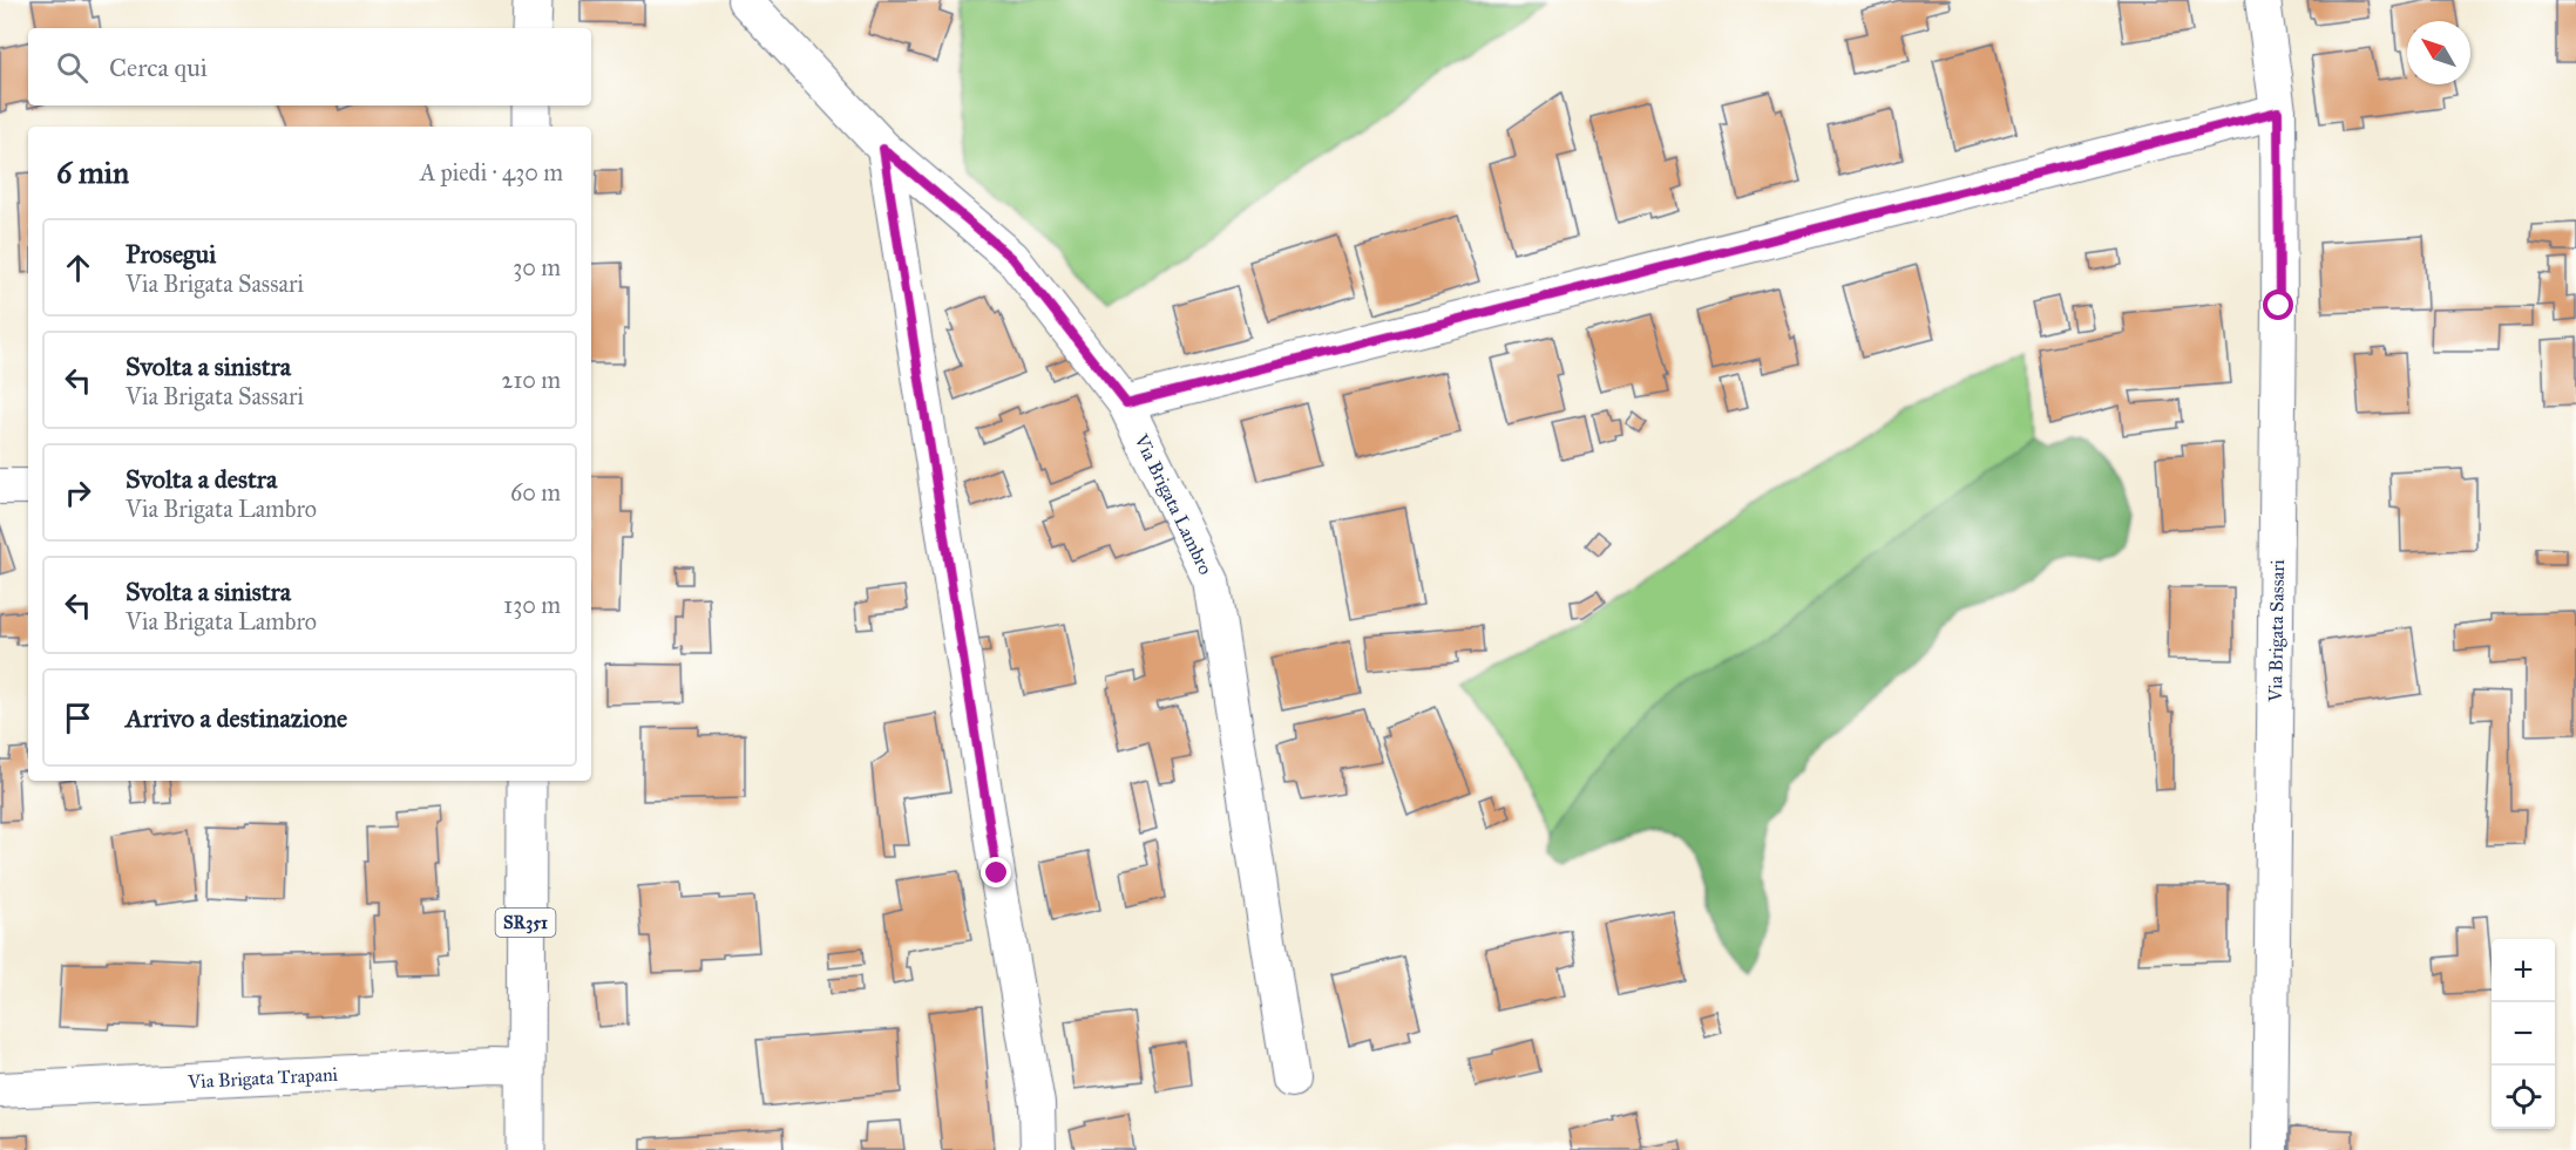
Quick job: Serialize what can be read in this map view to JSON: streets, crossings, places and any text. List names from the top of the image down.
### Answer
{
  "streets": {
    "main road": ["SR351"],
    "street": ["Via Brigata Lambro", "Via Brigata Sassari", "Via Brigata Trapani"]
  },
  "crossings": [
    ["SR351", "Via Brigata Trapani"]
  ],
  "north": "top left",
  "page": {
    "search": "Cerca qui",
    "heading": ["6 min", "A piedi · 430 m"],
    "list": [
      ["Prosegui", "Via Brigata Sassari", "30 m"],
      ["Svolta a sinistra", "Via Brigata Sassari", "210 m"],
      ["Svolta a destra", "Via Brigata Lambro", "60 m"],
      ["Svolta a sinistra", "Via Brigata Lambro", "130 m"],
      "Arrivo a destinazione"
    ],
    "map_buttons": ["+", "−"]
  }
}
